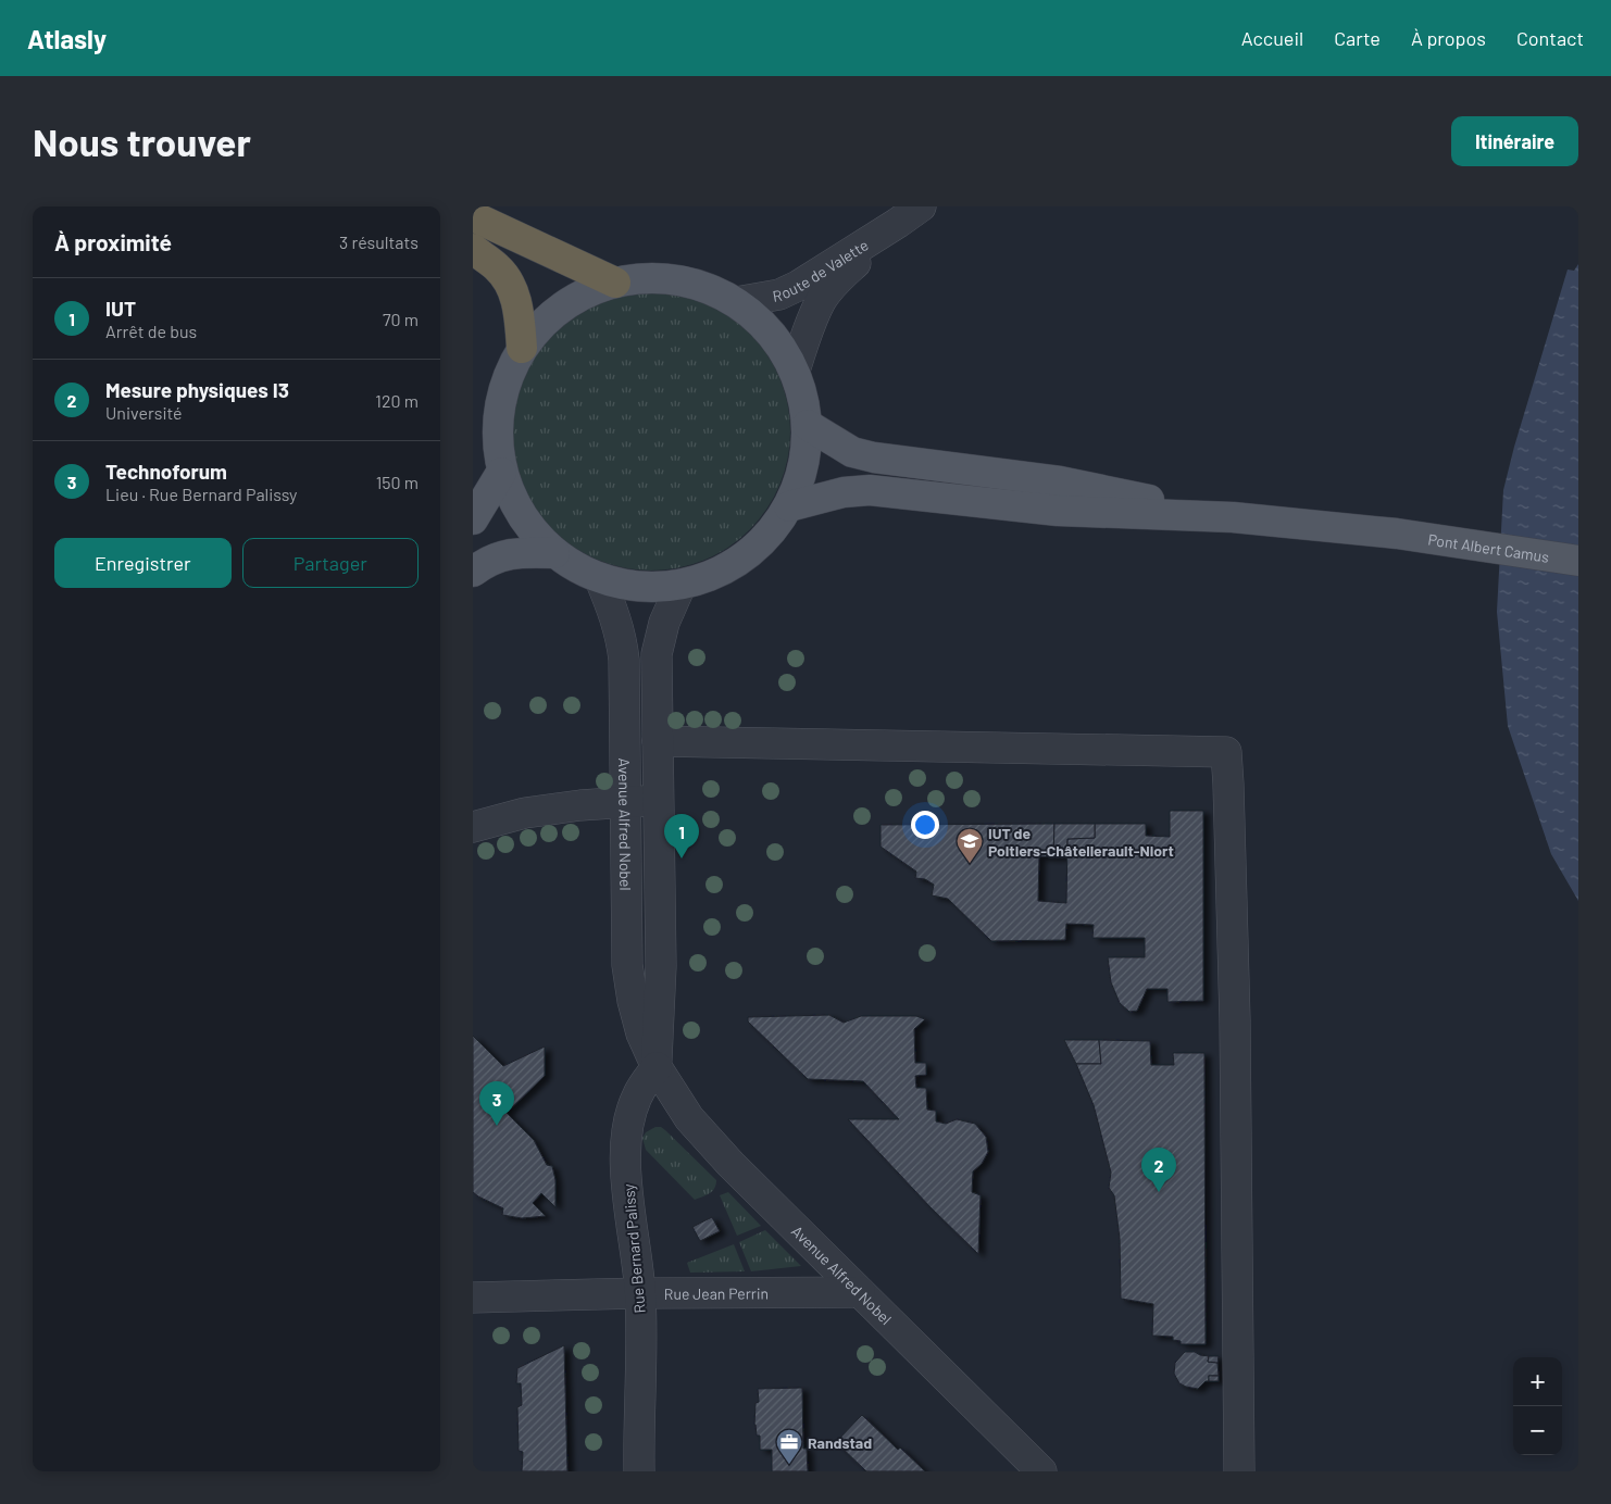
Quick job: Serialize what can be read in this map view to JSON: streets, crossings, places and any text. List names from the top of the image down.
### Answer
{
  "streets": {
    "main road": ["Pont Albert Camus"],
    "street": [
      "Route de Valette",
      "Avenue Alfred Nobel",
      "Rue Bernard Palissy",
      "Rue Jean Perrin"
    ]
  },
  "crossings": [
    ["Avenue Alfred Nobel", "Rue Bernard Palissy"],
    ["Avenue Alfred Nobel", "Rue Jean Perrin"],
    ["Rue Bernard Palissy", "Rue Jean Perrin"]
  ],
  "places": {
    "school or university": ["IUT de Poitiers-Châtellerault-Niort"],
    "office": ["Randstad"]
  },
  "page": {
    "header": "Atlasly",
    "nav": [
      "Accueil",
      "Carte",
      "À propos",
      "Contact"
    ],
    "buttons": [
      "Itinéraire",
      ["Enregistrer", "Partager"]
    ],
    "title": "Nous trouver",
    "heading": ["À proximité", "3 résultats"],
    "list": [
      {
        "mark": "1",
        "name": "IUT",
        "note": "Arrêt de bus",
        "value": "70 m"
      },
      {
        "mark": "2",
        "name": "Mesure physiques I3",
        "note": "Université",
        "value": "120 m"
      },
      {
        "mark": "3",
        "name": "Technoforum",
        "note": "Lieu · Rue Bernard Palissy",
        "value": "150 m"
      }
    ],
    "pins": ["1", "3", "2"],
    "map_buttons": ["+", "−"]
  }
}
